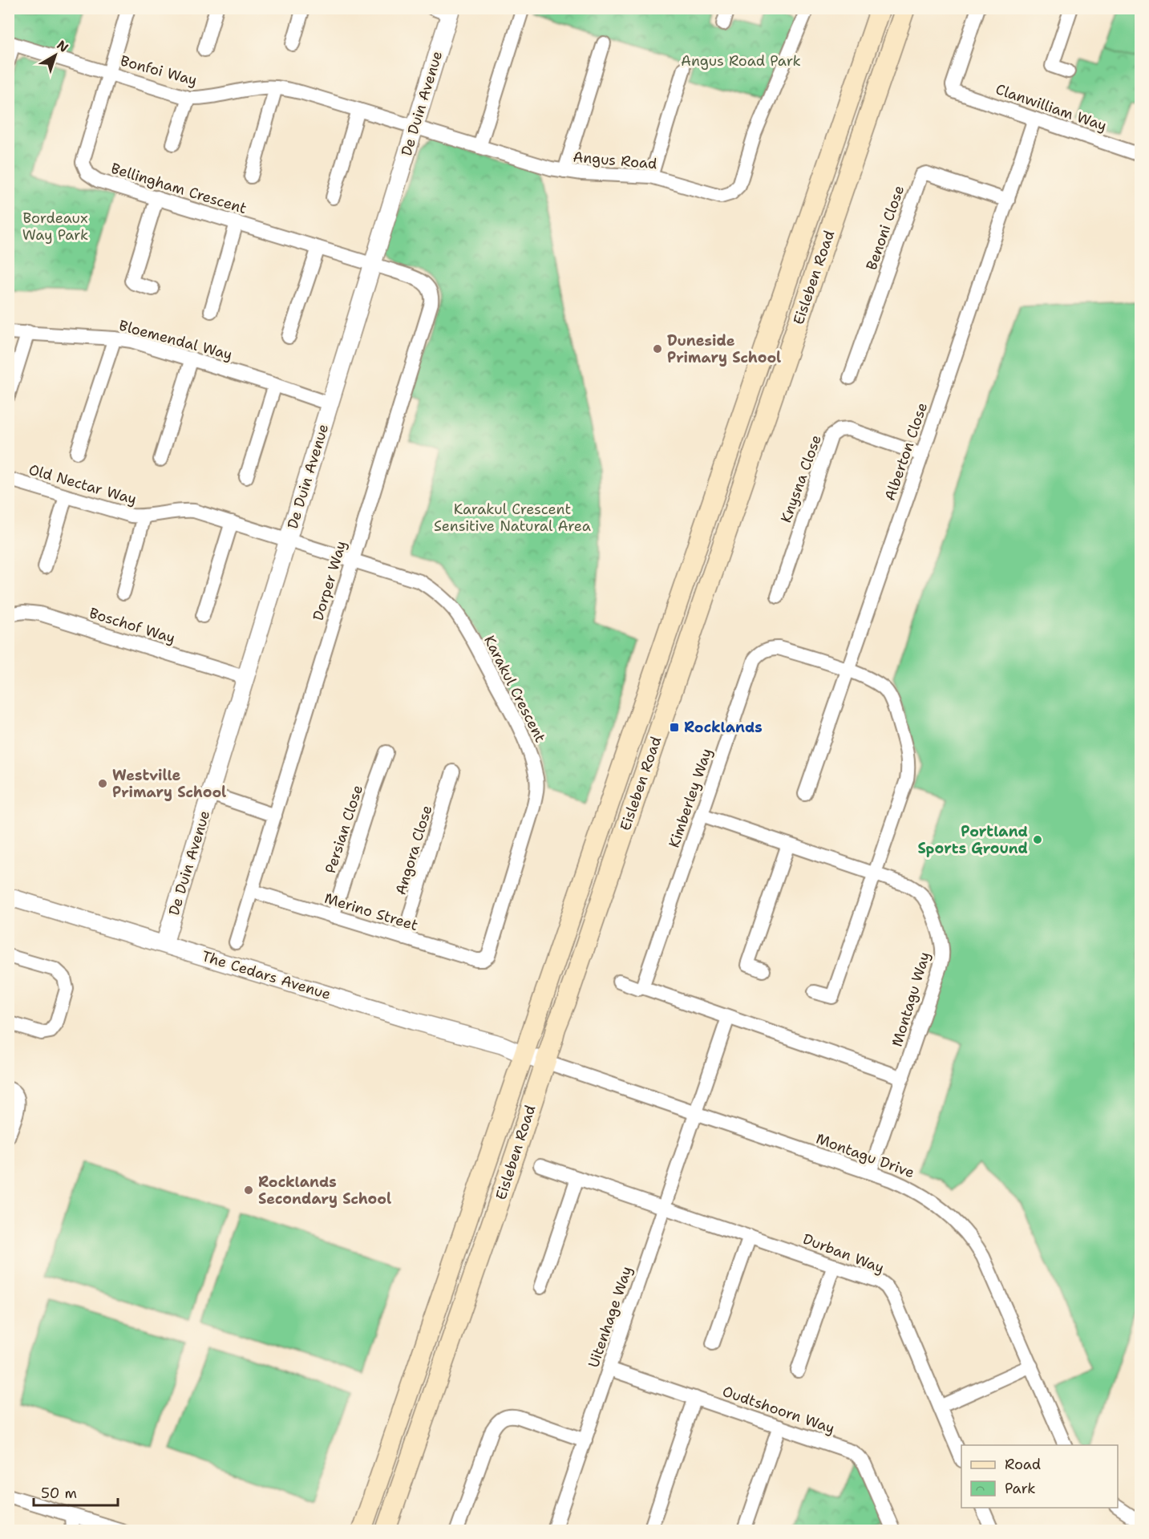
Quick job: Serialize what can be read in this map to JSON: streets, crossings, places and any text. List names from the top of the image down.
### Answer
{
  "streets": {
    "main road": ["Eisleben Road"],
    "street": [
      "Bonfoi Way",
      "De Duin Avenue",
      "Clanwilliam Way",
      "Angus Road",
      "Bellingham Crescent",
      "Benoni Close",
      "Bloemendal Way",
      "Alberton Close",
      "Knysna Close",
      "Old Nectar Way",
      "Dorper Way",
      "Boschof Way",
      "Karakul Crescent",
      "Kimberley Way",
      "Persian Close",
      "Angora Close",
      "Merino Street",
      "The Cedars Avenue",
      "Montagu Way",
      "Montagu Drive",
      "Durban Way",
      "Uitenhage Way",
      "Oudtshoorn Way"
    ]
  },
  "crossings": [
    ["Bonfoi Way", "De Duin Avenue"],
    ["Bonfoi Way", "Angus Road"],
    ["Bonfoi Way", "Bellingham Crescent"],
    ["De Duin Avenue", "Angus Road"],
    ["De Duin Avenue", "Bellingham Crescent"],
    ["De Duin Avenue", "Bloemendal Way"],
    ["De Duin Avenue", "Old Nectar Way"],
    ["De Duin Avenue", "Dorper Way"],
    ["De Duin Avenue", "Boschof Way"],
    ["De Duin Avenue", "Karakul Crescent"],
    ["De Duin Avenue", "The Cedars Avenue"],
    ["Clanwilliam Way", "Alberton Close"],
    ["Bellingham Crescent", "Dorper Way"],
    ["Benoni Close", "Alberton Close"],
    ["Eisleben Road", "The Cedars Avenue"],
    ["Eisleben Road", "Montagu Drive"],
    ["Alberton Close", "Knysna Close"],
    ["Alberton Close", "Kimberley Way"],
    ["Old Nectar Way", "Karakul Crescent"],
    ["Dorper Way", "Karakul Crescent"],
    ["Dorper Way", "Merino Street"],
    ["Karakul Crescent", "Merino Street"],
    ["Kimberley Way", "Montagu Way"],
    ["Persian Close", "Merino Street"],
    ["Angora Close", "Merino Street"],
    ["The Cedars Avenue", "Montagu Drive"],
    ["Montagu Way", "Montagu Drive"],
    ["Montagu Drive", "Uitenhage Way"],
    ["Durban Way", "Uitenhage Way"],
    ["Uitenhage Way", "Oudtshoorn Way"]
  ],
  "parks": ["Angus Road Park", "Bordeaux Way Park", "Karakul Crescent Sensitive Natural Area"],
  "places": {
    "other": [
      "Duneside Primary School",
      "Westville Primary School",
      "Portland Sports Ground",
      "Rocklands Secondary School"
    ],
    "transit": ["Rocklands"]
  },
  "legend": ["Road", "Park"],
  "scale_bar": "50 m",
  "north": "top right"
}
